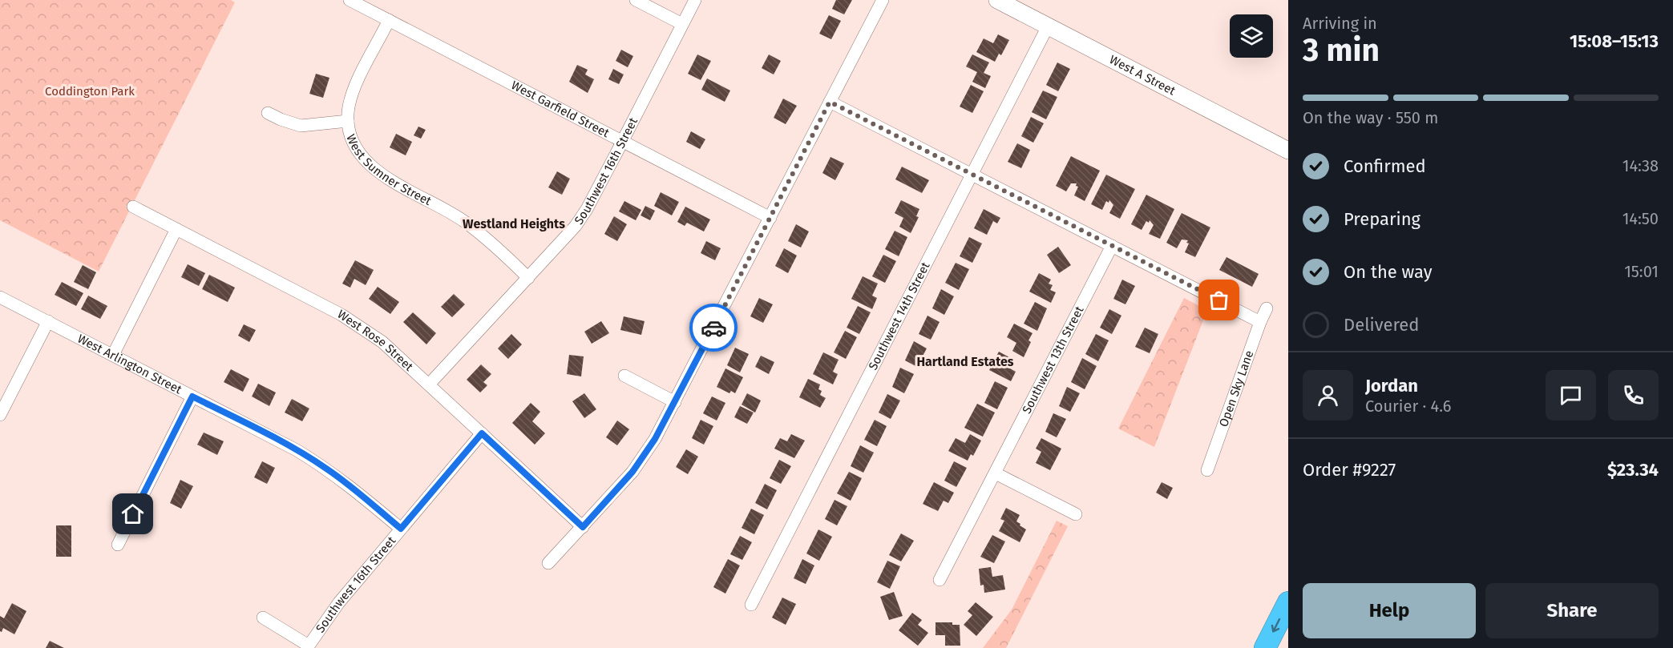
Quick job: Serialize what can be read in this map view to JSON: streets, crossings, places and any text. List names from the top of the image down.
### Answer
{
  "streets": {
    "main road": ["West A Street"],
    "street": [
      "West Garfield Street",
      "West Sumner Street",
      "Southwest 16th Street",
      "Southwest 14th Street",
      "West Rose Street",
      "Southwest 13th Street",
      "West Arlington Street",
      "Open Sky Lane"
    ]
  },
  "crossings": [
    ["West A Street", "Southwest 14th Street"],
    ["West Garfield Street", "West Sumner Street"],
    ["West Garfield Street", "Southwest 16th Street"],
    ["West Sumner Street", "Southwest 16th Street"],
    ["Southwest 16th Street", "West Rose Street"],
    ["Southwest 16th Street", "West Arlington Street"]
  ],
  "districts": ["Westland Heights", "Hartland Estates"],
  "parks": ["Coddington Park"],
  "page": {
    "heading": ["3 min", "Arriving in", "15:08–15:13"],
    "panel": [
      "Jordan",
      "Courier · 4.6",
      "Order #9227",
      "$23.34"
    ],
    "bar": "On the way · 550 m",
    "list": [
      ["Confirmed", "14:38"],
      ["Preparing", "14:50"],
      ["On the way", "15:01"],
      "Delivered"
    ],
    "buttons": ["Help", "Share"]
  }
}
